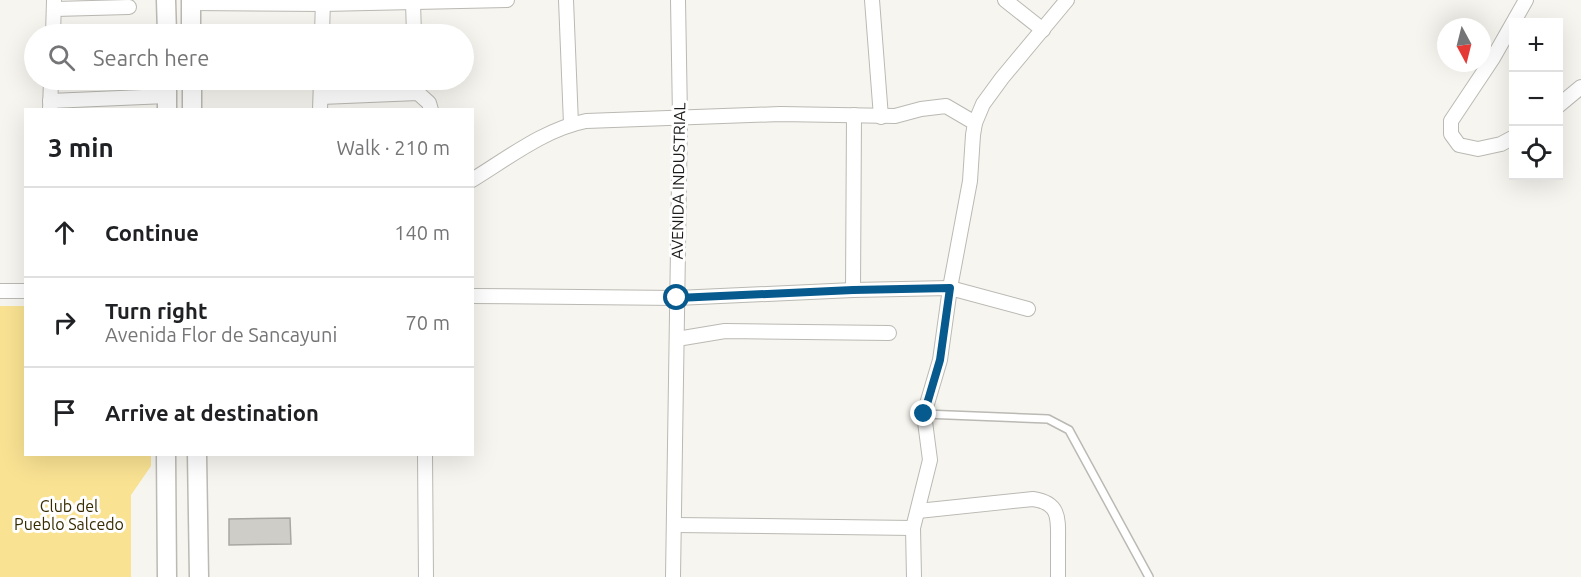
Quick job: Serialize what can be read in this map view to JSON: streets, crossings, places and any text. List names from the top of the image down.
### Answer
{
  "streets": {
    "street": ["AVENIDA INDUSTRIAL"]
  },
  "parks": ["Club del Pueblo Salcedo"],
  "north": "bottom",
  "page": {
    "map_buttons": ["+", "−"],
    "search": "Search here",
    "heading": ["3 min", "Walk · 210 m"],
    "list": [
      ["Continue", "140 m"],
      ["Turn right", "Avenida Flor de Sancayuni", "70 m"],
      "Arrive at destination"
    ]
  }
}
